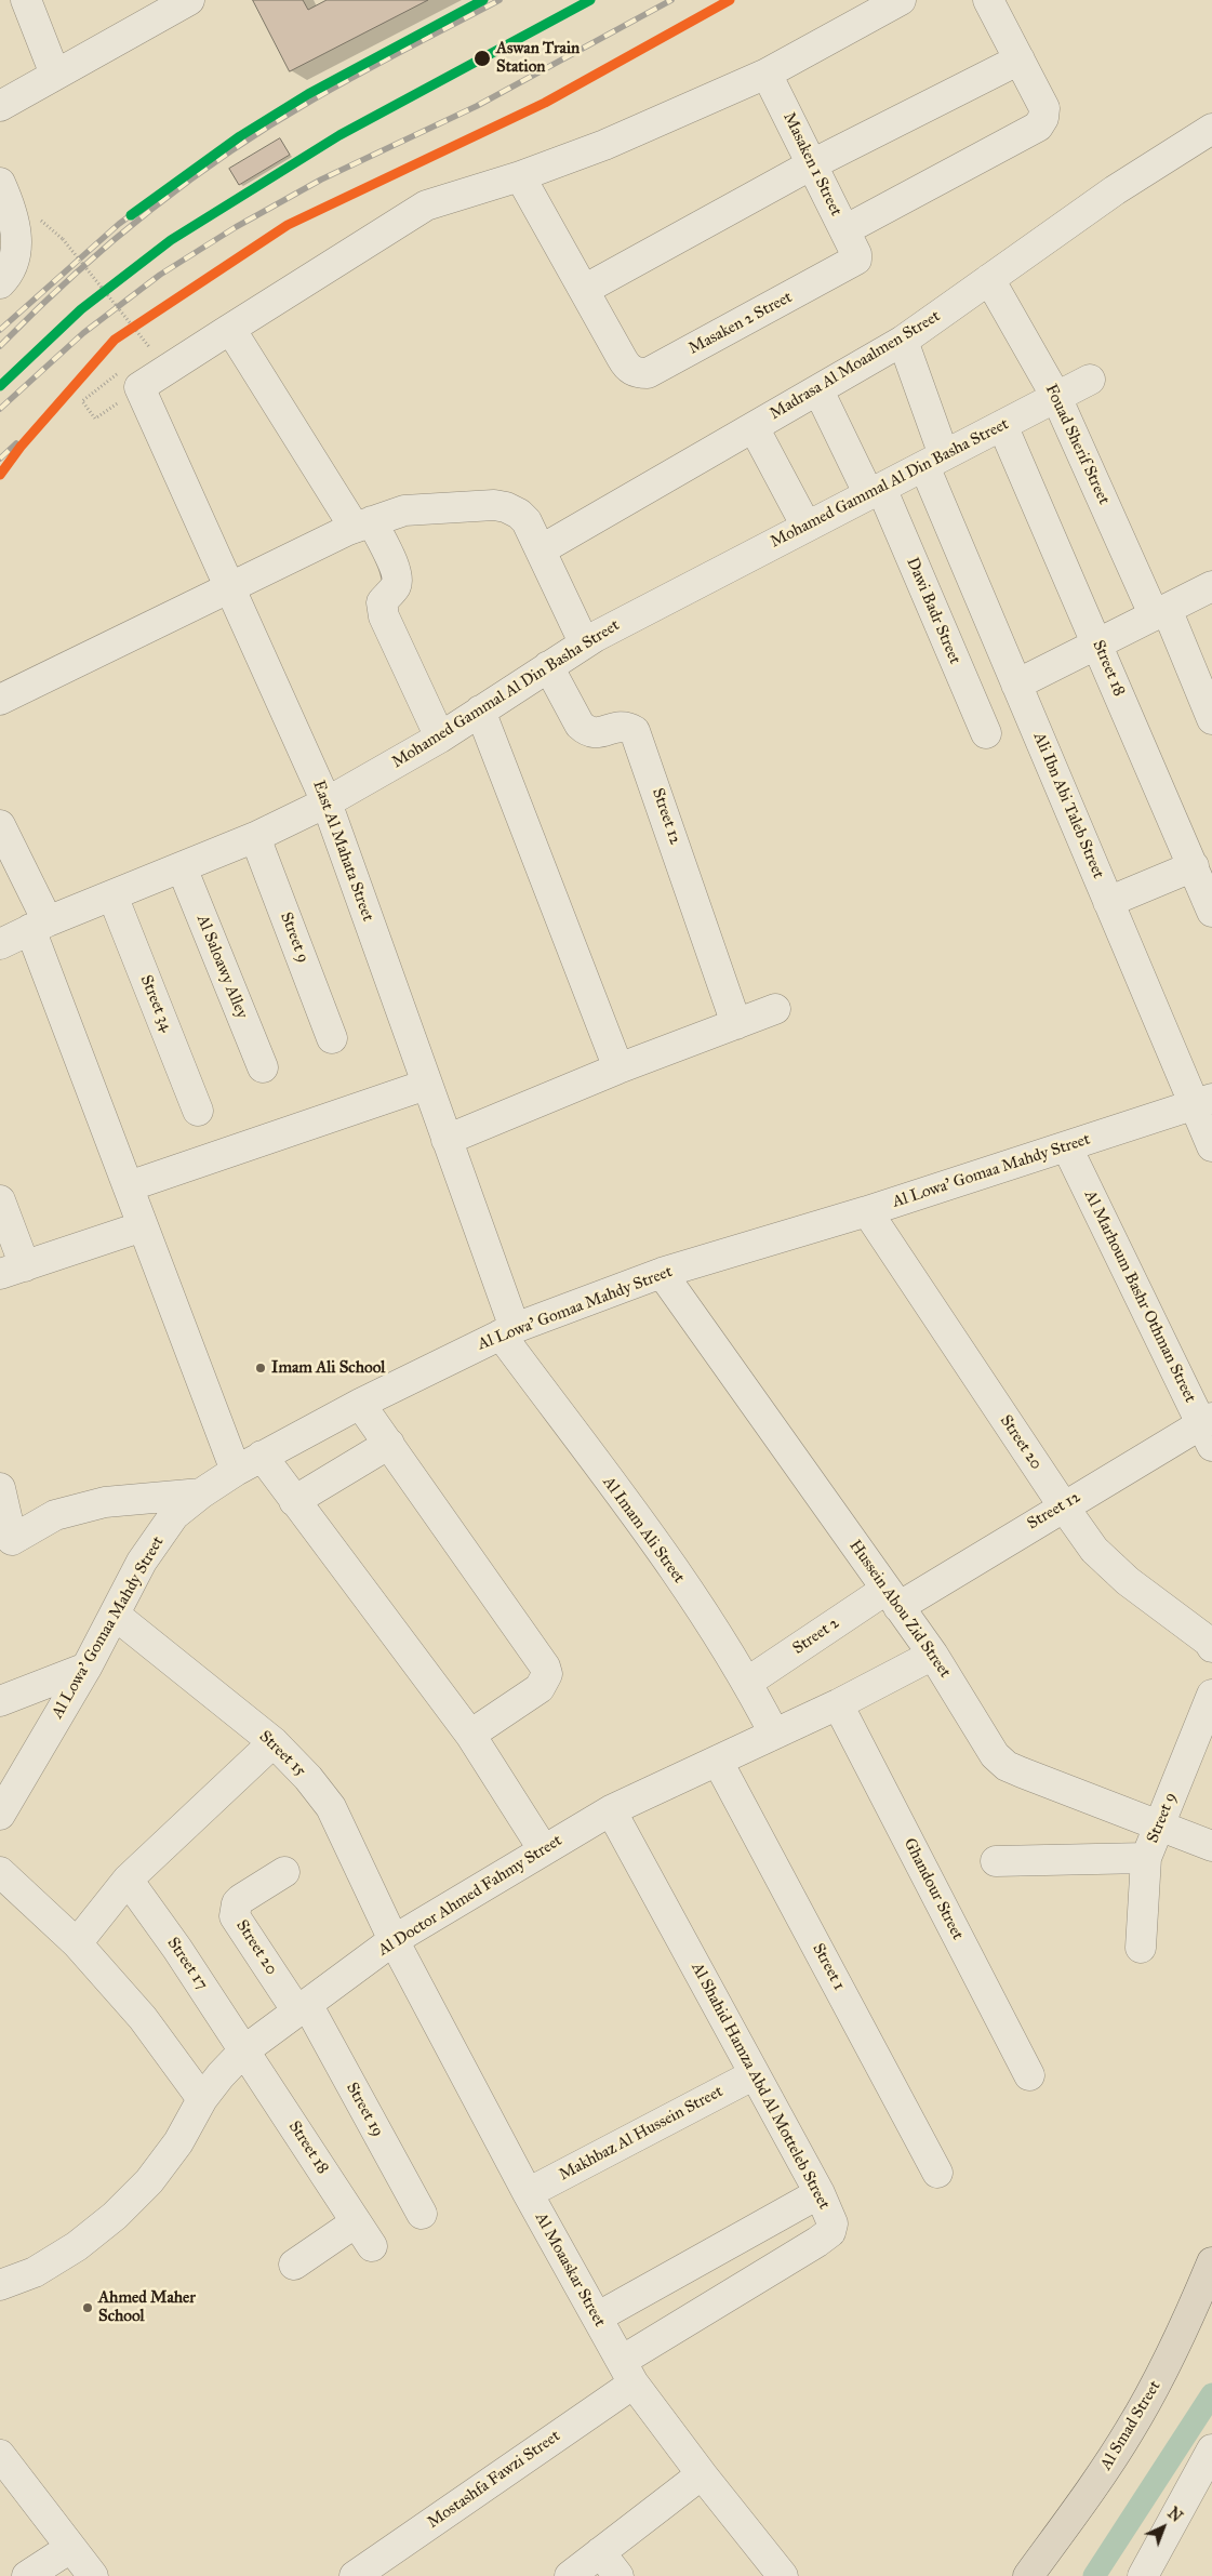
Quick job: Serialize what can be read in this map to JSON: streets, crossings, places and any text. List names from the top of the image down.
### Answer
{
  "streets": {
    "highway": ["Al Smad Street"],
    "street": [
      "Masaken 1 Street",
      "Masaken 2 Street",
      "Madrasa Al Moaalmen Street",
      "Fouad Sherif Street",
      "Mohamed Gammal Al Din Basha Street",
      "Dawi Badr Street",
      "Street 18",
      "Ali Ibn Abi Taleb Street",
      "Street 12",
      "East Al Mahata Street",
      "Street 9",
      "Al Saloawy Alley",
      "Street 34",
      "Al Lowa' Gomaa Mahdy Street",
      "Al Marhoum Bashr Othman Street",
      "Street 20",
      "Al Imam Ali Street",
      "Hussein Abou Zid Street",
      "Street 2",
      "Street 15",
      "Ghandour Street",
      "Al Doctor Ahmed Fahmy Street",
      "Street 17",
      "Street 1",
      "Al Shahid Hamza Abd Al Motteleb Street",
      "Street 19",
      "Makhbaz Al Hussein Street",
      "Al Moaaskar Street",
      "Mostashfa Fawzi Street"
    ]
  },
  "crossings": [
    ["Masaken 1 Street", "Masaken 2 Street"],
    ["Madrasa Al Moaalmen Street", "Fouad Sherif Street"],
    ["Madrasa Al Moaalmen Street", "Dawi Badr Street"],
    ["Madrasa Al Moaalmen Street", "Ali Ibn Abi Taleb Street"],
    ["Fouad Sherif Street", "Mohamed Gammal Al Din Basha Street"],
    ["Mohamed Gammal Al Din Basha Street", "Dawi Badr Street"],
    ["Mohamed Gammal Al Din Basha Street", "Street 18"],
    ["Mohamed Gammal Al Din Basha Street", "Ali Ibn Abi Taleb Street"],
    ["Mohamed Gammal Al Din Basha Street", "Street 12"],
    ["Mohamed Gammal Al Din Basha Street", "East Al Mahata Street"],
    ["Mohamed Gammal Al Din Basha Street", "Street 9"],
    ["Mohamed Gammal Al Din Basha Street", "Al Saloawy Alley"],
    ["Mohamed Gammal Al Din Basha Street", "Street 34"],
    ["Street 18", "Al Doctor Ahmed Fahmy Street"],
    ["Street 18", "Street 17"],
    ["Ali Ibn Abi Taleb Street", "Al Lowa' Gomaa Mahdy Street"],
    ["Street 12", "Al Marhoum Bashr Othman Street"],
    ["Street 12", "Street 20"],
    ["Street 12", "Hussein Abou Zid Street"],
    ["Street 12", "Street 2"],
    ["East Al Mahata Street", "Al Lowa' Gomaa Mahdy Street"],
    ["East Al Mahata Street", "Al Imam Ali Street"],
    ["Street 9", "Hussein Abou Zid Street"],
    ["Al Lowa' Gomaa Mahdy Street", "Al Marhoum Bashr Othman Street"],
    ["Al Lowa' Gomaa Mahdy Street", "Street 20"],
    ["Al Lowa' Gomaa Mahdy Street", "Al Imam Ali Street"],
    ["Al Lowa' Gomaa Mahdy Street", "Hussein Abou Zid Street"],
    ["Al Lowa' Gomaa Mahdy Street", "Street 15"],
    ["Street 20", "Al Doctor Ahmed Fahmy Street"],
    ["Street 20", "Street 19"],
    ["Al Imam Ali Street", "Street 2"],
    ["Al Imam Ali Street", "Al Doctor Ahmed Fahmy Street"],
    ["Hussein Abou Zid Street", "Street 2"],
    ["Hussein Abou Zid Street", "Al Doctor Ahmed Fahmy Street"],
    ["Street 15", "Al Doctor Ahmed Fahmy Street"],
    ["Street 15", "Al Moaaskar Street"],
    ["Ghandour Street", "Al Doctor Ahmed Fahmy Street"],
    ["Al Doctor Ahmed Fahmy Street", "Street 17"],
    ["Al Doctor Ahmed Fahmy Street", "Street 1"],
    ["Al Doctor Ahmed Fahmy Street", "Al Shahid Hamza Abd Al Motteleb Street"],
    ["Al Doctor Ahmed Fahmy Street", "Street 19"],
    ["Al Doctor Ahmed Fahmy Street", "Al Moaaskar Street"],
    ["Al Shahid Hamza Abd Al Motteleb Street", "Makhbaz Al Hussein Street"],
    ["Al Shahid Hamza Abd Al Motteleb Street", "Al Moaaskar Street"],
    ["Al Shahid Hamza Abd Al Motteleb Street", "Mostashfa Fawzi Street"],
    ["Makhbaz Al Hussein Street", "Al Moaaskar Street"],
    ["Al Moaaskar Street", "Mostashfa Fawzi Street"]
  ],
  "places": ["Aswan Train Station", "Imam Ali School", "Ahmed Maher School"],
  "north": "top right"
}
